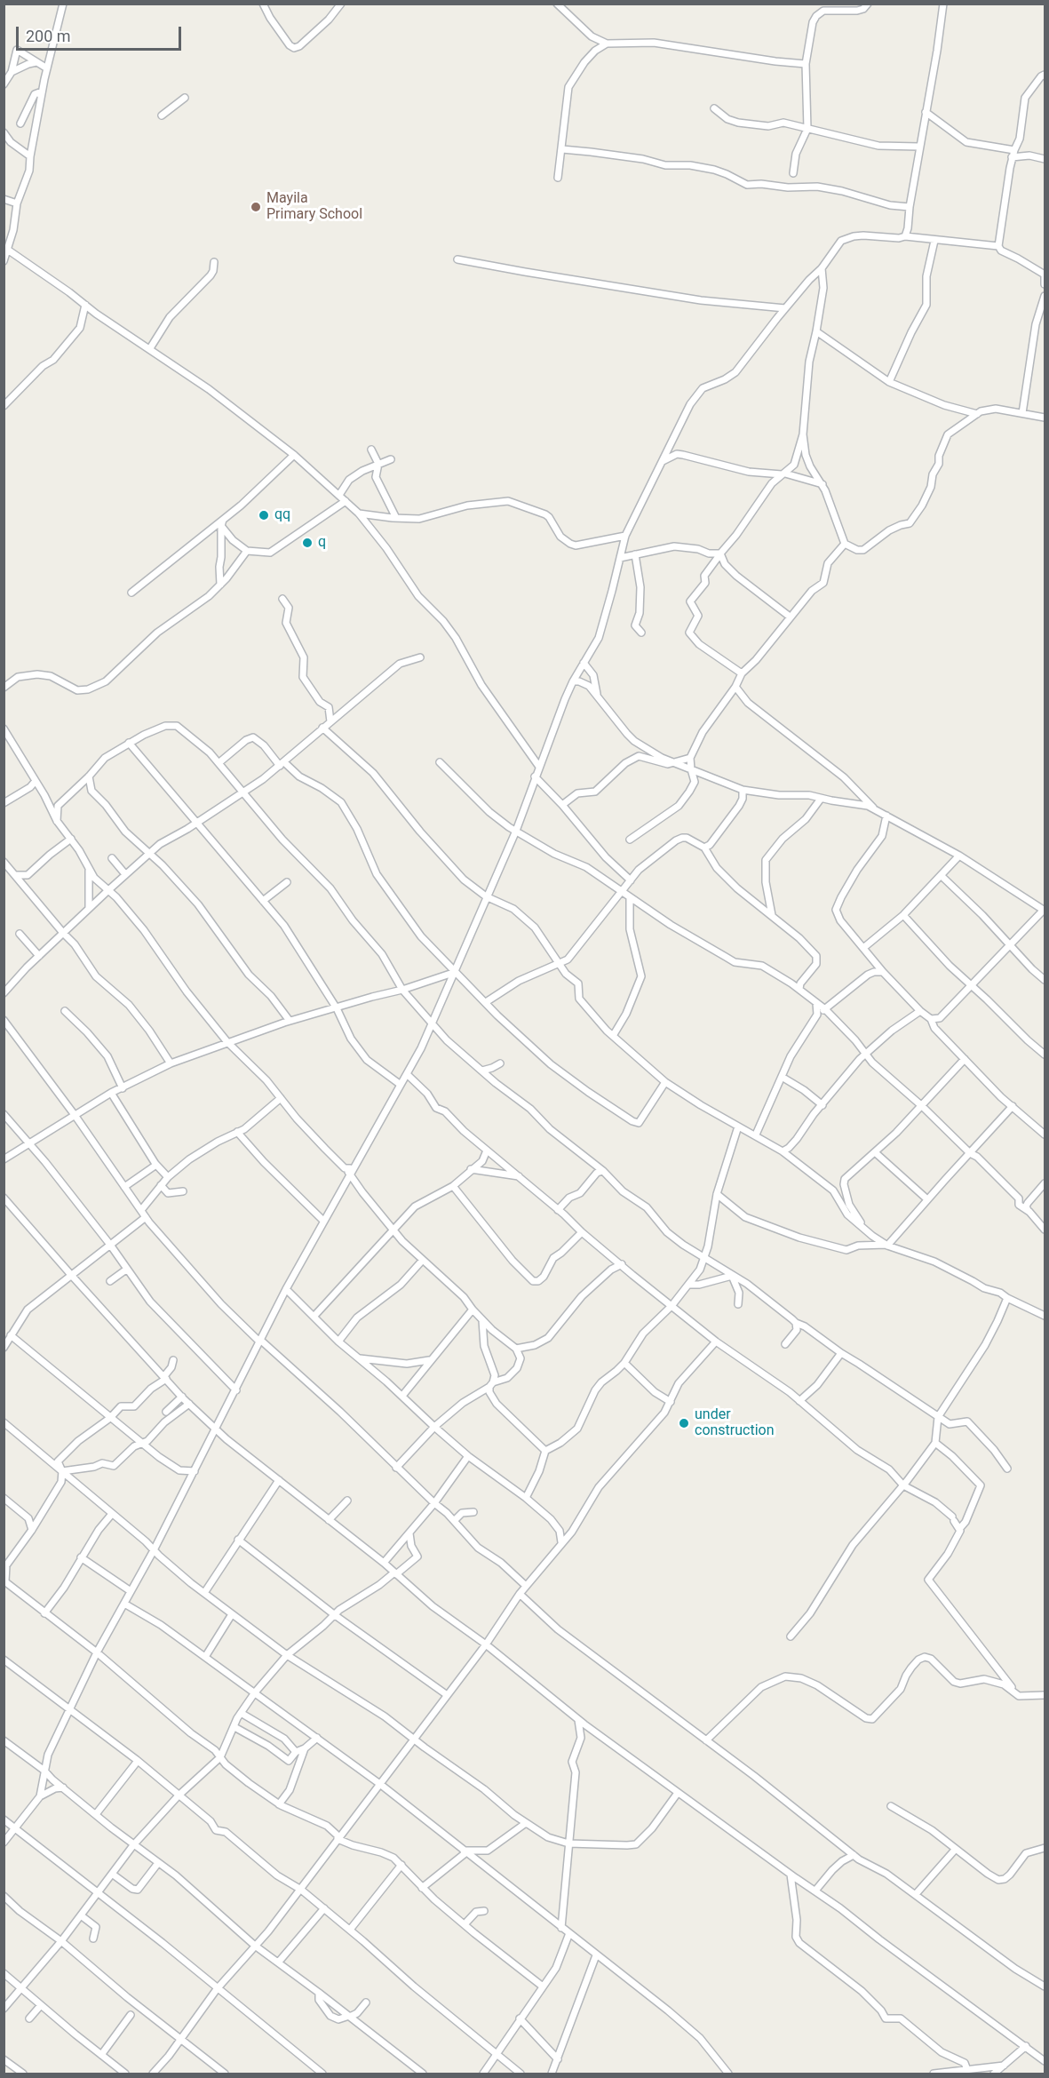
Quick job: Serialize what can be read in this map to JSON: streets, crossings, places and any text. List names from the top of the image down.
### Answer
{
  "places": [
    "Mayila Primary School",
    "qq",
    "q",
    "under construction"
  ],
  "scale_bar": "200 m"
}
